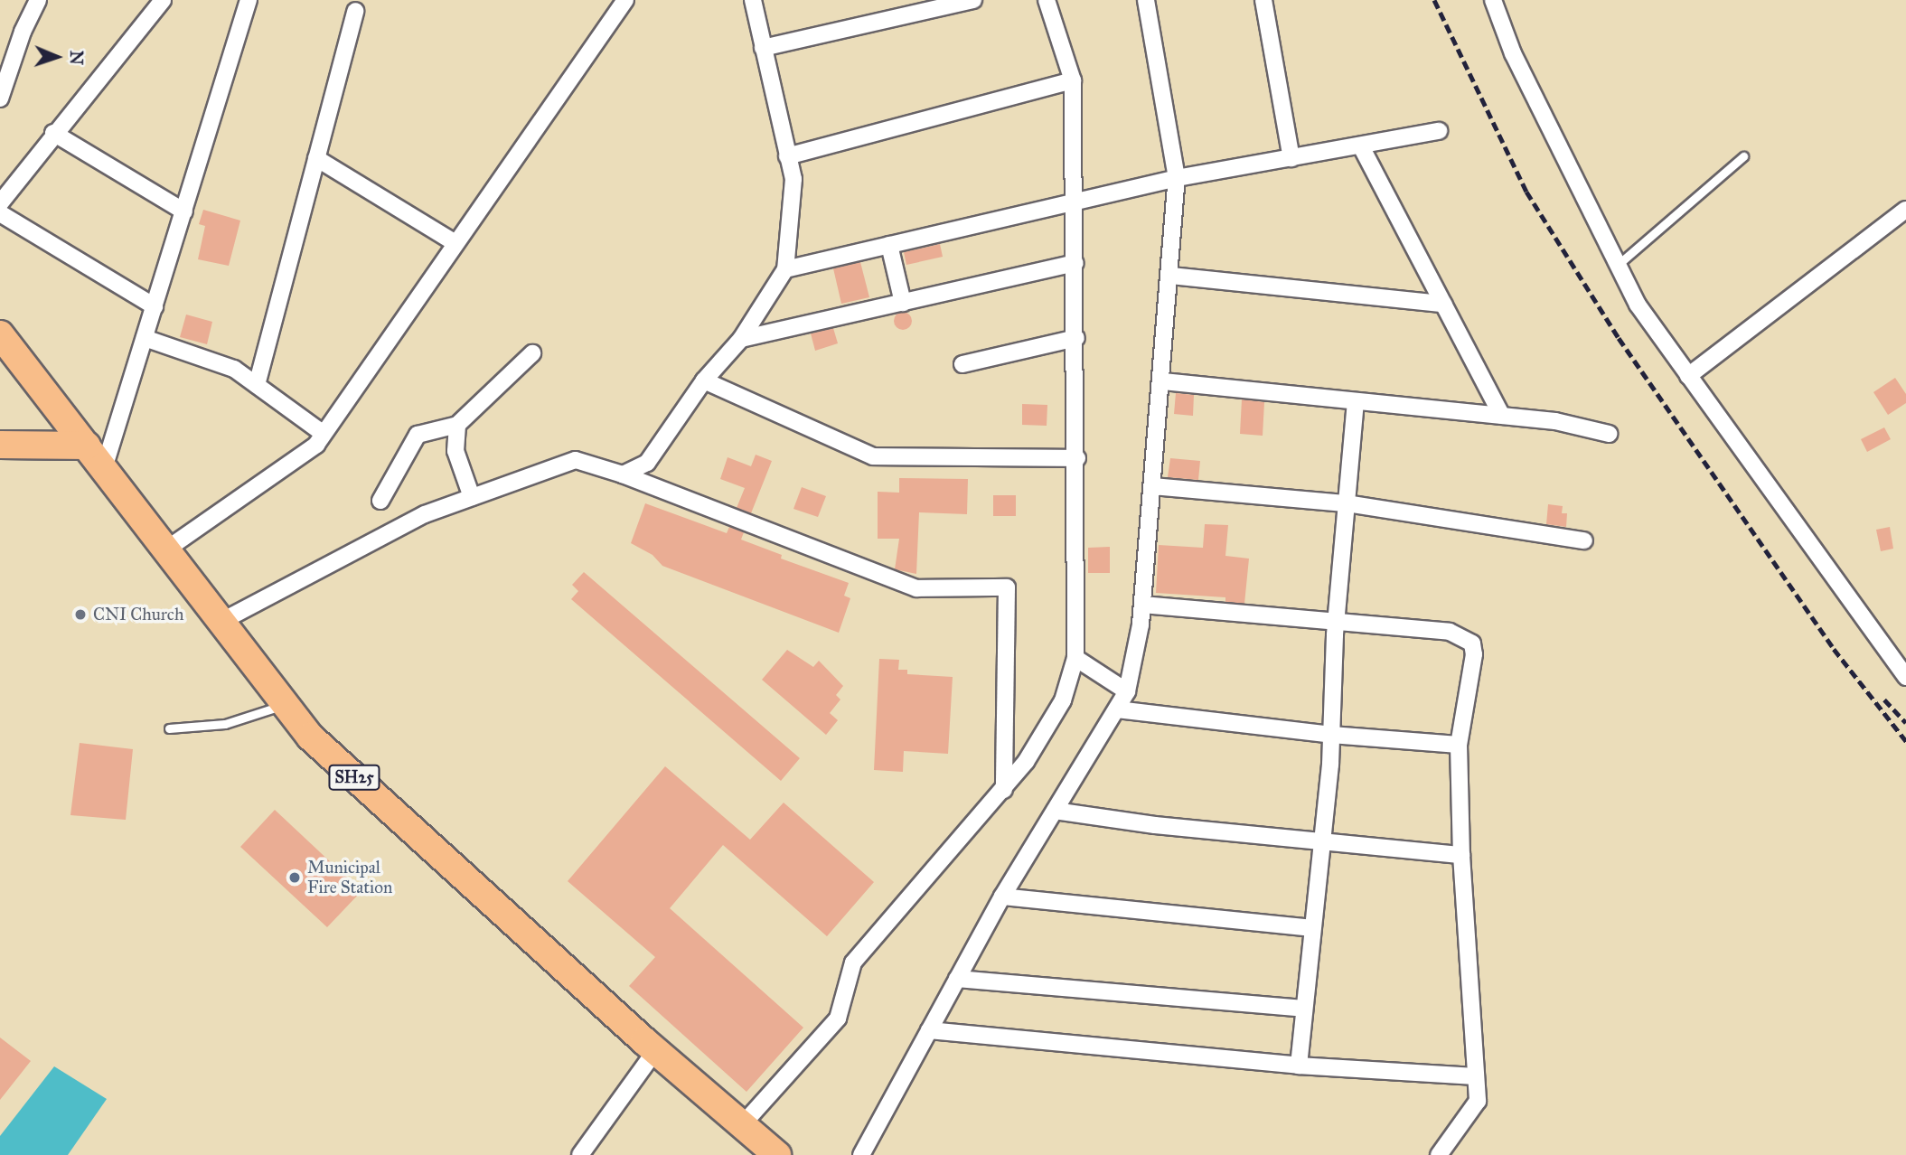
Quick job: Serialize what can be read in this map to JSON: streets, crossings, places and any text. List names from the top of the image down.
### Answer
{
  "streets": {
    "main road": ["SH25"]
  },
  "places": ["CNI Church", "Municipal Fire Station"],
  "north": "right"
}
